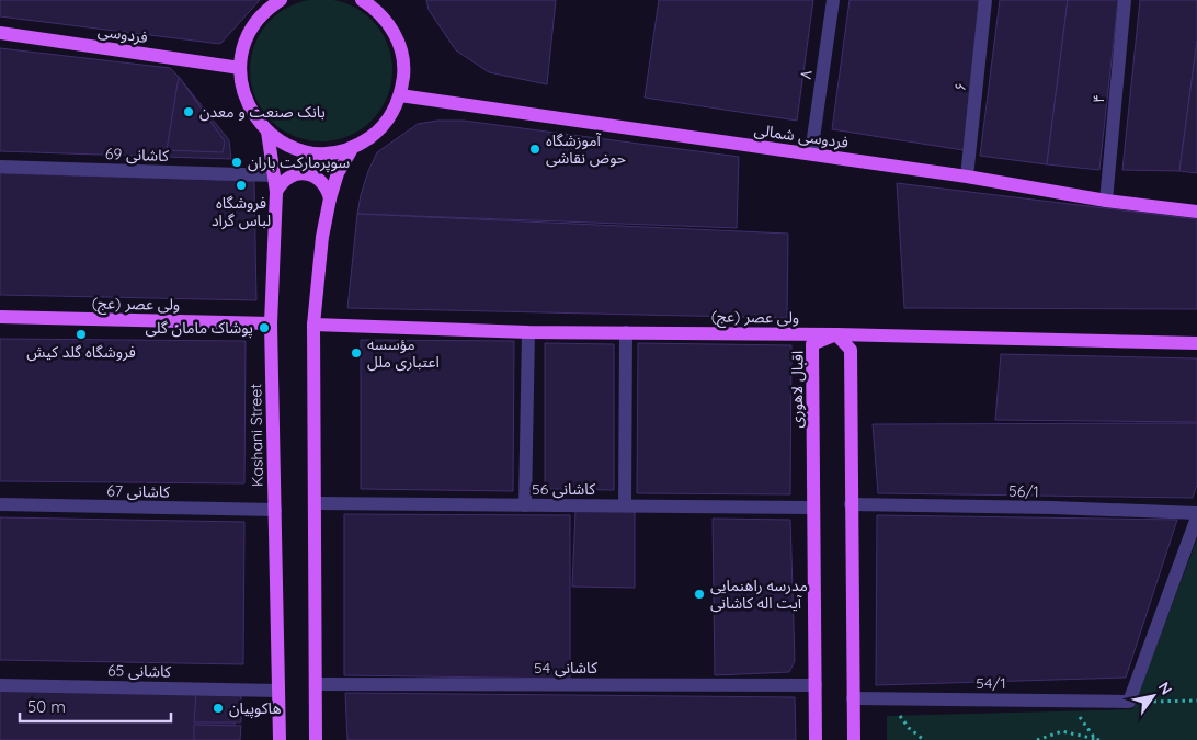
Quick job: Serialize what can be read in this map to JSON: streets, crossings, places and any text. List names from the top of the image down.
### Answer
{
  "streets": {
    "main road": [
      "فردوسی",
      "فردوسی شمالی",
      "ولی عصر (عج)",
      "اقبال لاهوری",
      "Kashani Street"
    ],
    "street": [
      "۸",
      "۶",
      "۴",
      "کاشانی 69",
      "کاشانی 56",
      "کاشانی 67",
      "56/1",
      "کاشانی 54",
      "کاشانی 65",
      "54/1"
    ]
  },
  "crossings": [
    ["۸", "فردوسی شمالی"],
    ["۶", "فردوسی شمالی"],
    ["۴", "فردوسی شمالی"],
    ["کاشانی 69", "Kashani Street"],
    ["ولی عصر (عج)", "اقبال لاهوری"],
    ["ولی عصر (عج)", "Kashani Street"],
    ["اقبال لاهوری", "کاشانی 56"],
    ["اقبال لاهوری", "کاشانی 54"],
    ["Kashani Street", "کاشانی 67"],
    ["Kashani Street", "کاشانی 65"]
  ],
  "places": [
    "بانک صنعت و معدن",
    "آموزشگاه حوض نقاشی",
    "سوپرمارکت باران",
    "فروشگاه لباس گراد",
    "پوشاک مامان گلی",
    "فروشگاه گلد کیش",
    "مؤسسه اعتباری ملل",
    "مدرسه راهنمایی آیت اله کاشانی",
    "هاکوپیان"
  ],
  "scale_bar": "50 m",
  "north": "top right"
}
